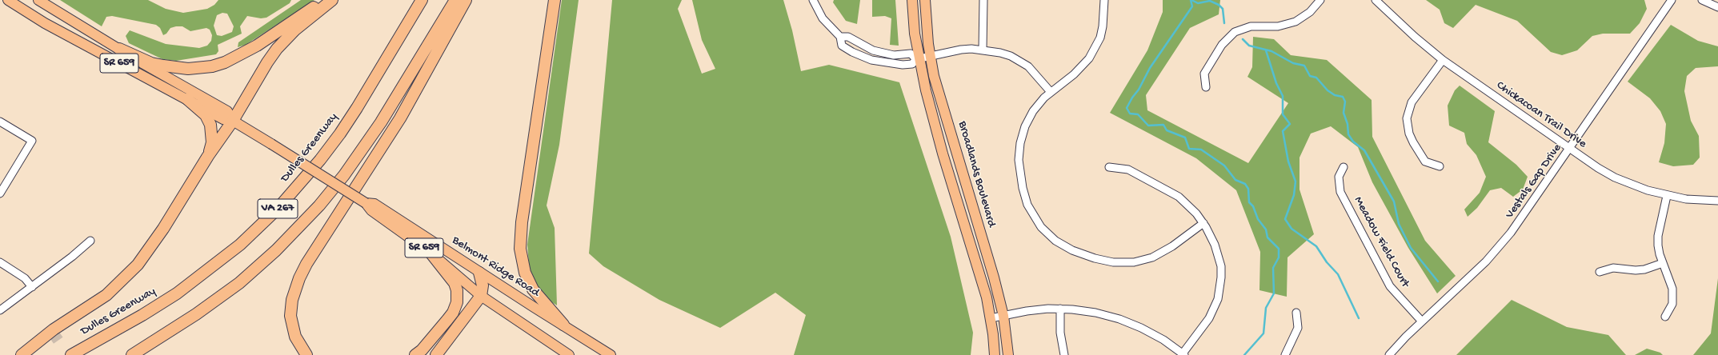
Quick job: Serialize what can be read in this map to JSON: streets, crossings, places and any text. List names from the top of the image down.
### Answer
{
  "streets": {
    "highway": ["Dulles Greenway", "VA 267"],
    "main road": ["SR 659", "Broadlands Boulevard", "Belmont Ridge Road"],
    "street": ["Chickacoan Trail Drive", "Vestals Gap Drive", "Meadow Field Court"]
  },
  "crossings": [
    ["Chickacoan Trail Drive", "Vestals Gap Drive"],
    ["Vestals Gap Drive", "Meadow Field Court"]
  ]
}
